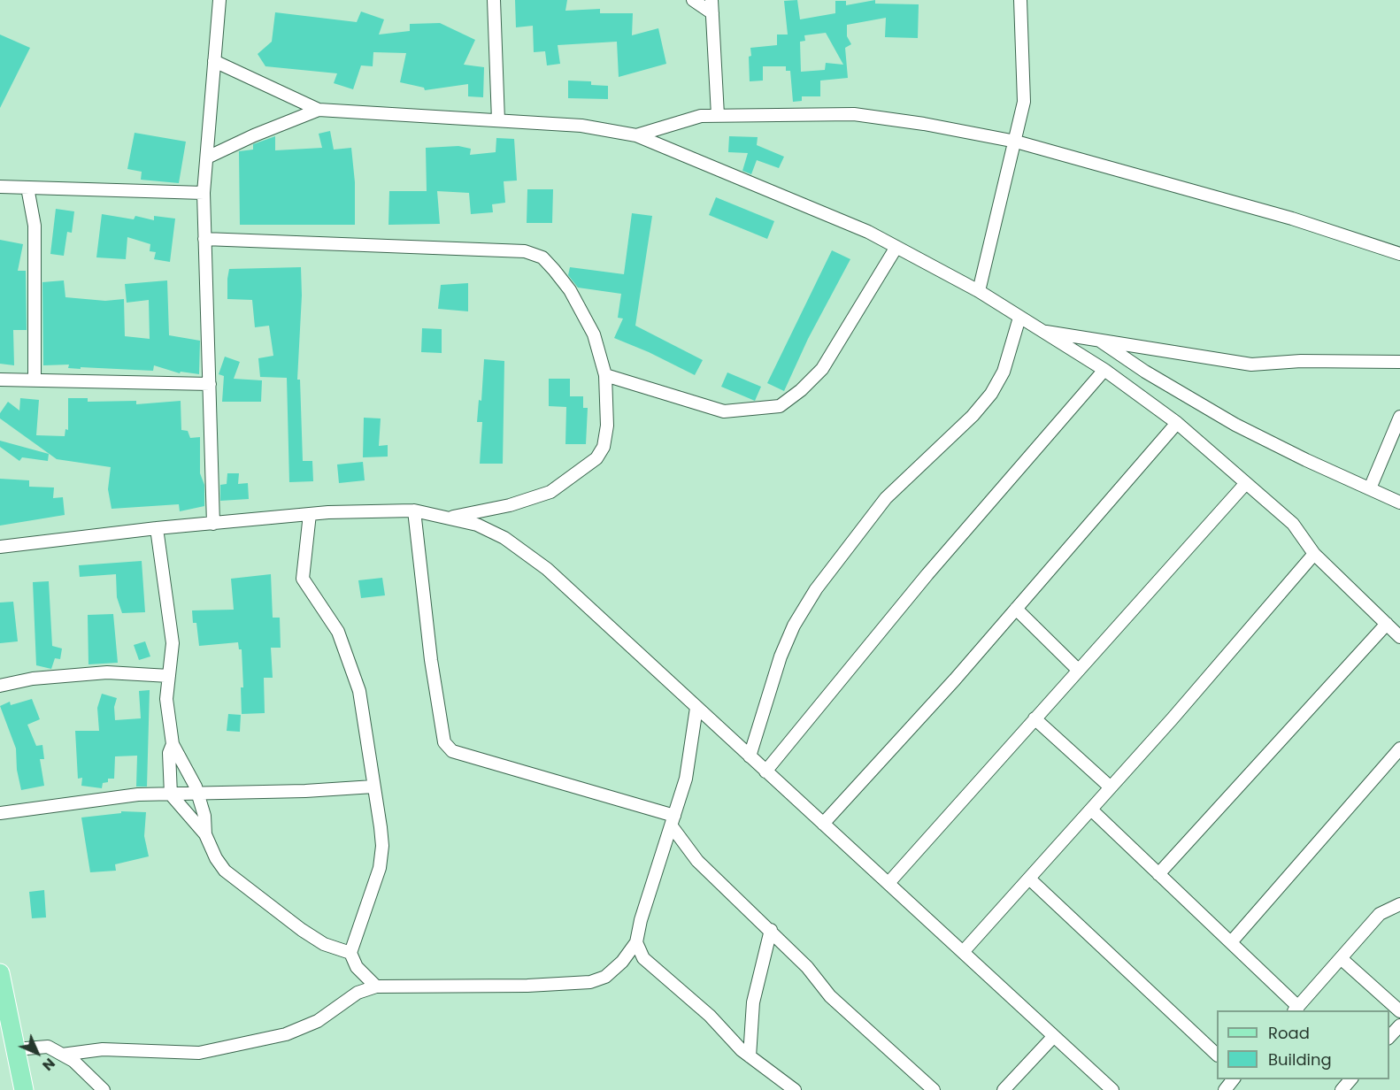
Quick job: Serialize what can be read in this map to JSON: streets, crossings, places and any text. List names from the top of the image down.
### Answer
{
  "legend": ["Road", "Building"],
  "north": "bottom right"
}
